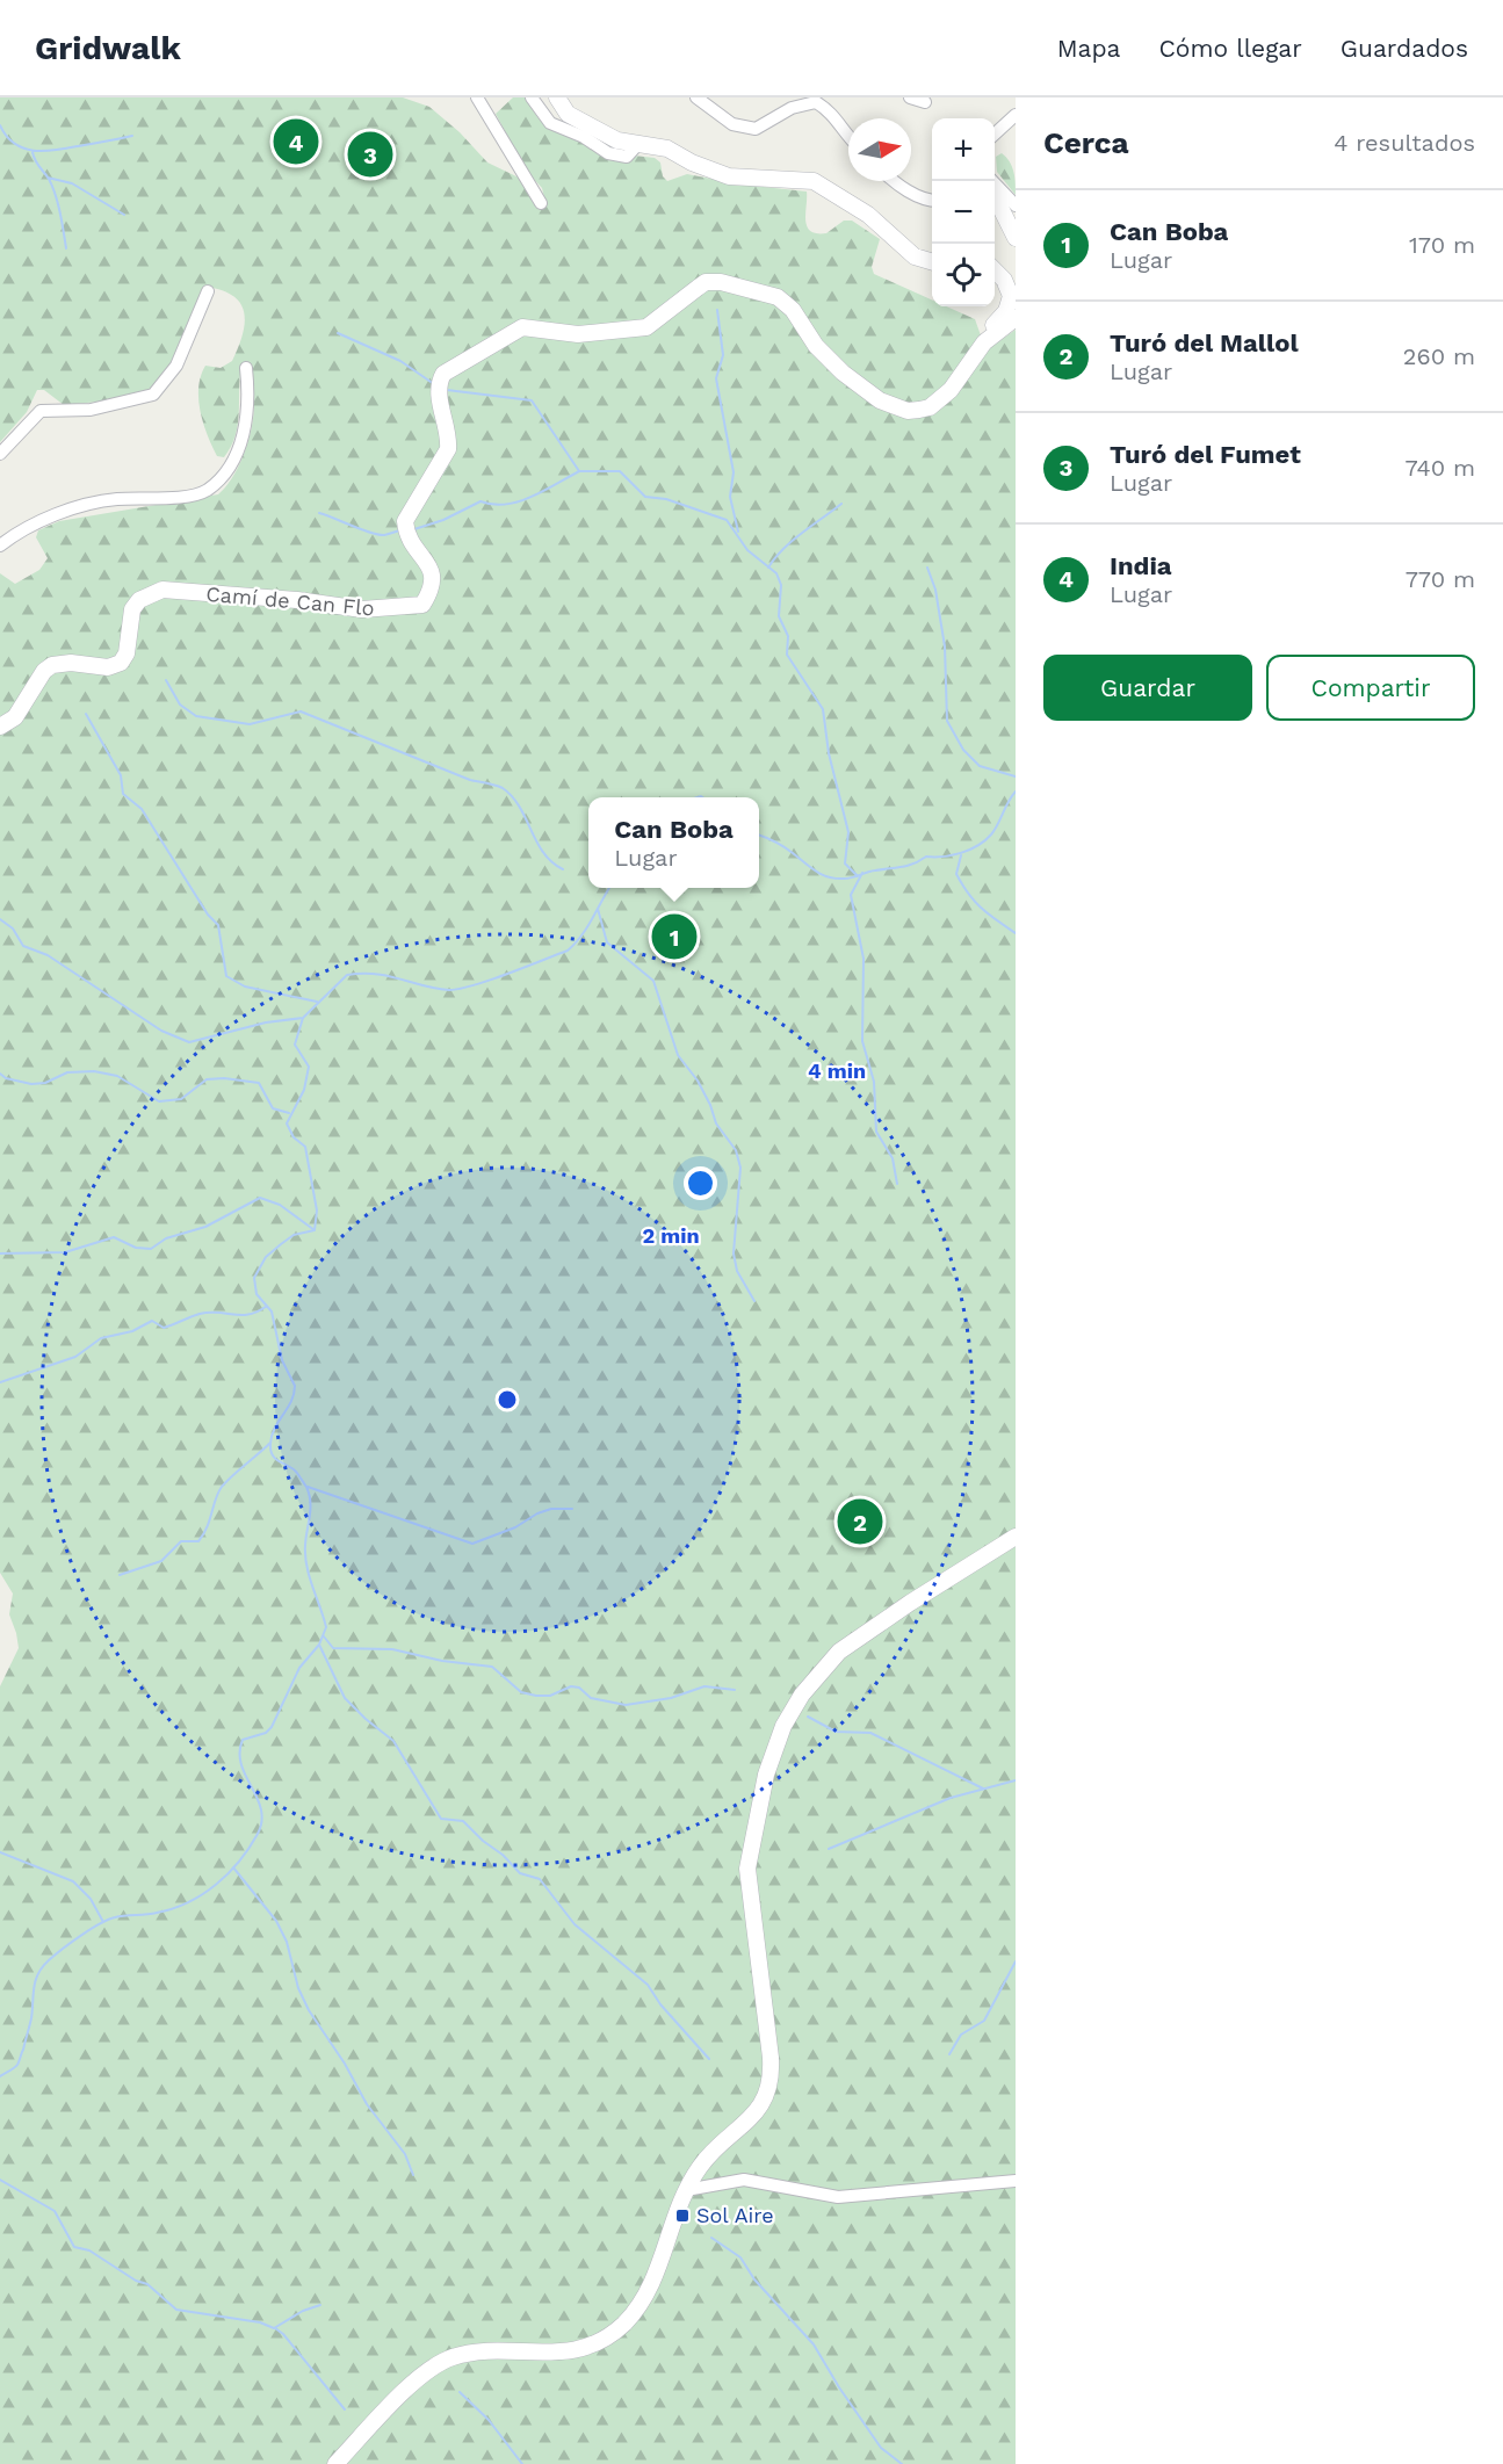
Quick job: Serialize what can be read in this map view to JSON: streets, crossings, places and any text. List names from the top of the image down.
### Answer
{
  "streets": {
    "street": ["Camí de Can Flo"]
  },
  "places": {
    "transit": ["Sol Aire"]
  },
  "north": "right",
  "page": {
    "header": "Gridwalk",
    "nav": ["Mapa", "Cómo llegar", "Guardados"],
    "heading": ["Cerca", "4 resultados"],
    "pins": [
      "4",
      "3",
      "1",
      "2"
    ],
    "map_buttons": ["+", "−"],
    "list": [
      {
        "mark": "1",
        "name": "Can Boba",
        "note": "Lugar",
        "value": "170 m"
      },
      {
        "mark": "2",
        "name": "Turó del Mallol",
        "note": "Lugar",
        "value": "260 m"
      },
      {
        "mark": "3",
        "name": "Turó del Fumet",
        "note": "Lugar",
        "value": "740 m"
      },
      {
        "mark": "4",
        "name": "India",
        "note": "Lugar",
        "value": "770 m"
      }
    ],
    "buttons": ["Guardar", "Compartir"],
    "popup": ["Can Boba", "Lugar"]
  },
  "rings": ["4 min", "2 min"]
}
